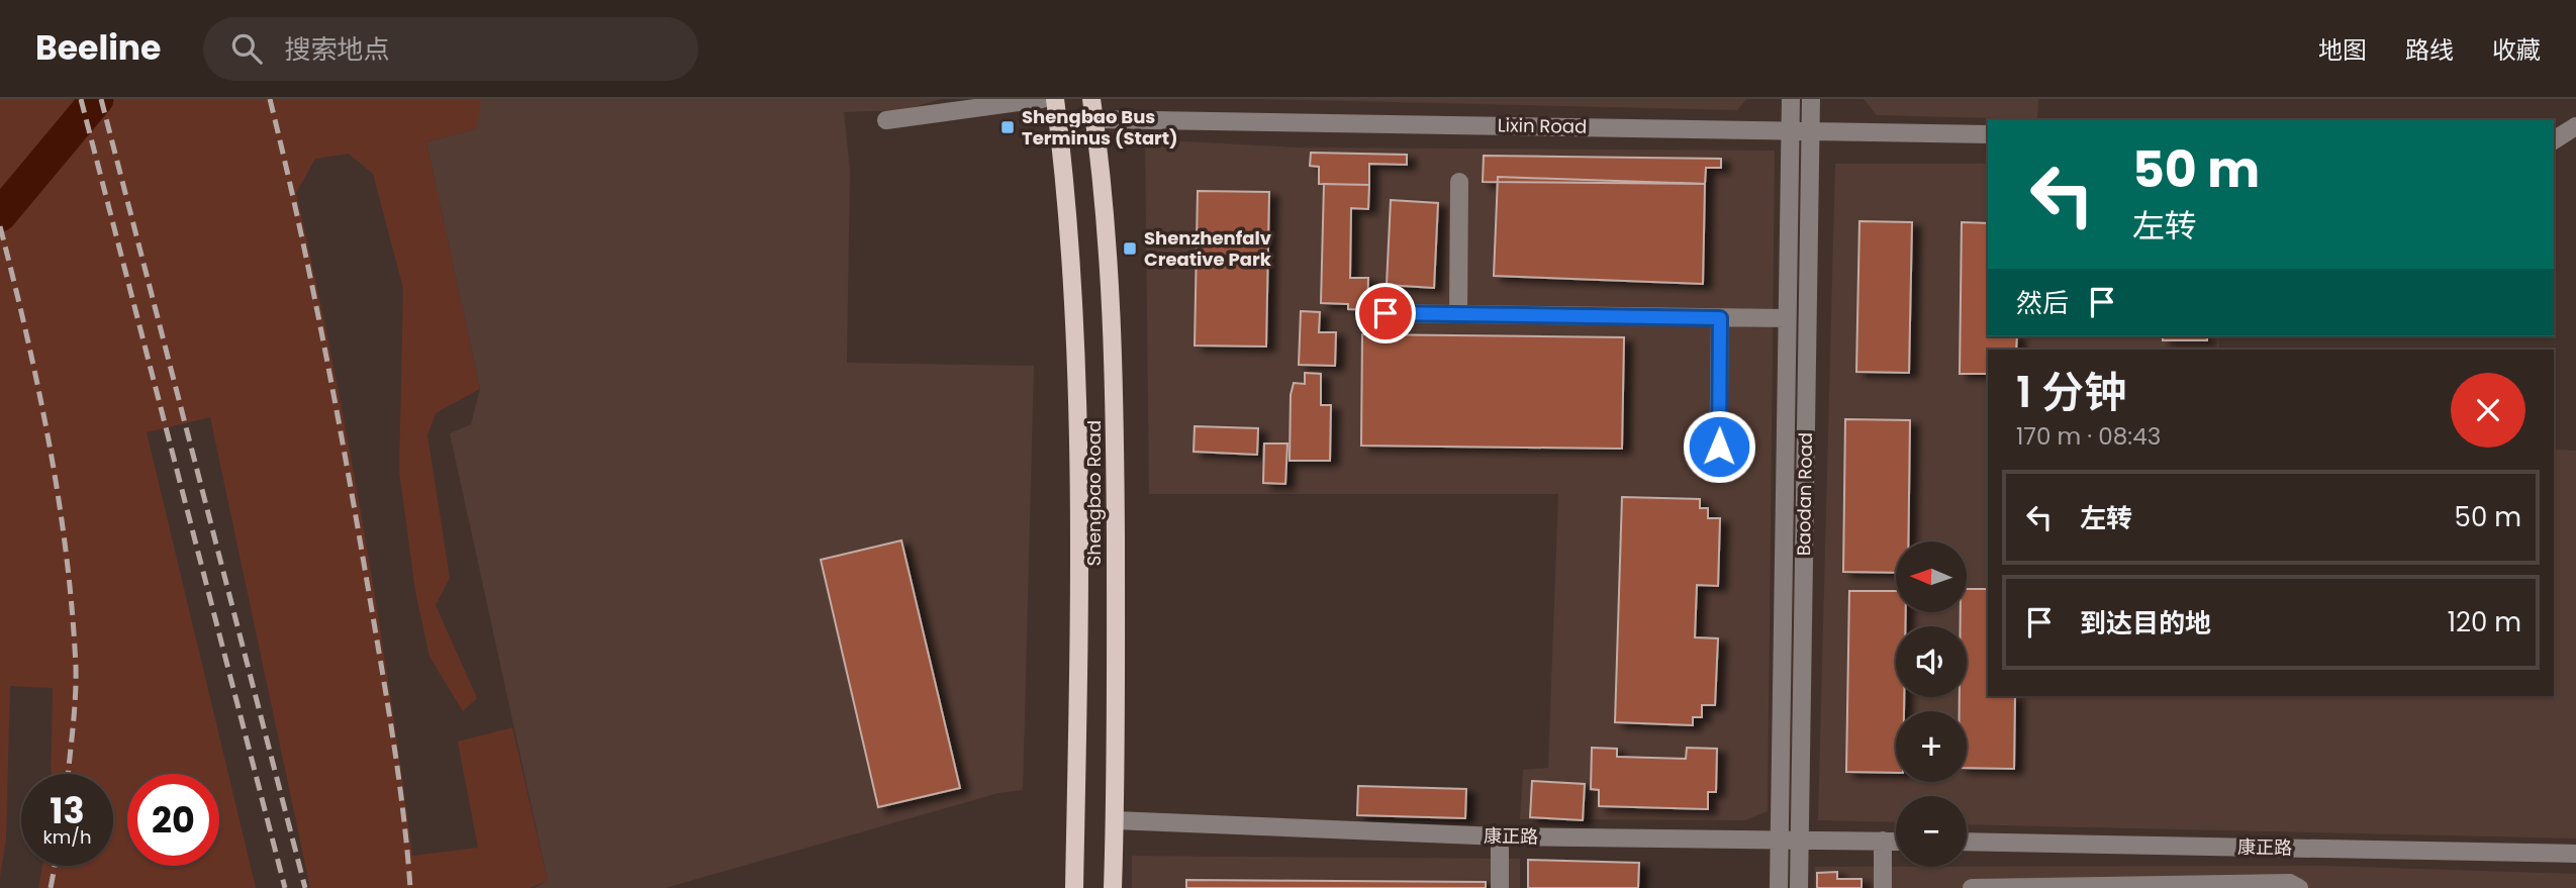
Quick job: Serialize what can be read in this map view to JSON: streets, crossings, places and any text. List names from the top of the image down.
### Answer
{
  "streets": {
    "main road": ["Shengbao Road"],
    "street": ["Lixin Road", "Baodan Road", "康正路"]
  },
  "crossings": [
    ["Lixin Road", "Shengbao Road"],
    ["Lixin Road", "Baodan Road"],
    ["Shengbao Road", "康正路"],
    ["Baodan Road", "康正路"]
  ],
  "places": {
    "transit": ["Shengbao Bus Terminus (Start)", "Shenzhenfalv Creative Park"]
  },
  "north": "left",
  "page": {
    "header": "Beeline",
    "search": "搜索地点",
    "nav": ["地图", "路线", "收藏"],
    "turn": ["50 m", "左转"],
    "then": "然后",
    "heading": ["1 分钟", "170 m · 08:43"],
    "list": [
      {
        "name": "左转",
        "value": "50 m"
      },
      {
        "name": "到达目的地",
        "value": "120 m"
      }
    ],
    "map_buttons": ["+", "−"],
    "speed": "13 km/h",
    "limit": "20"
  }
}
